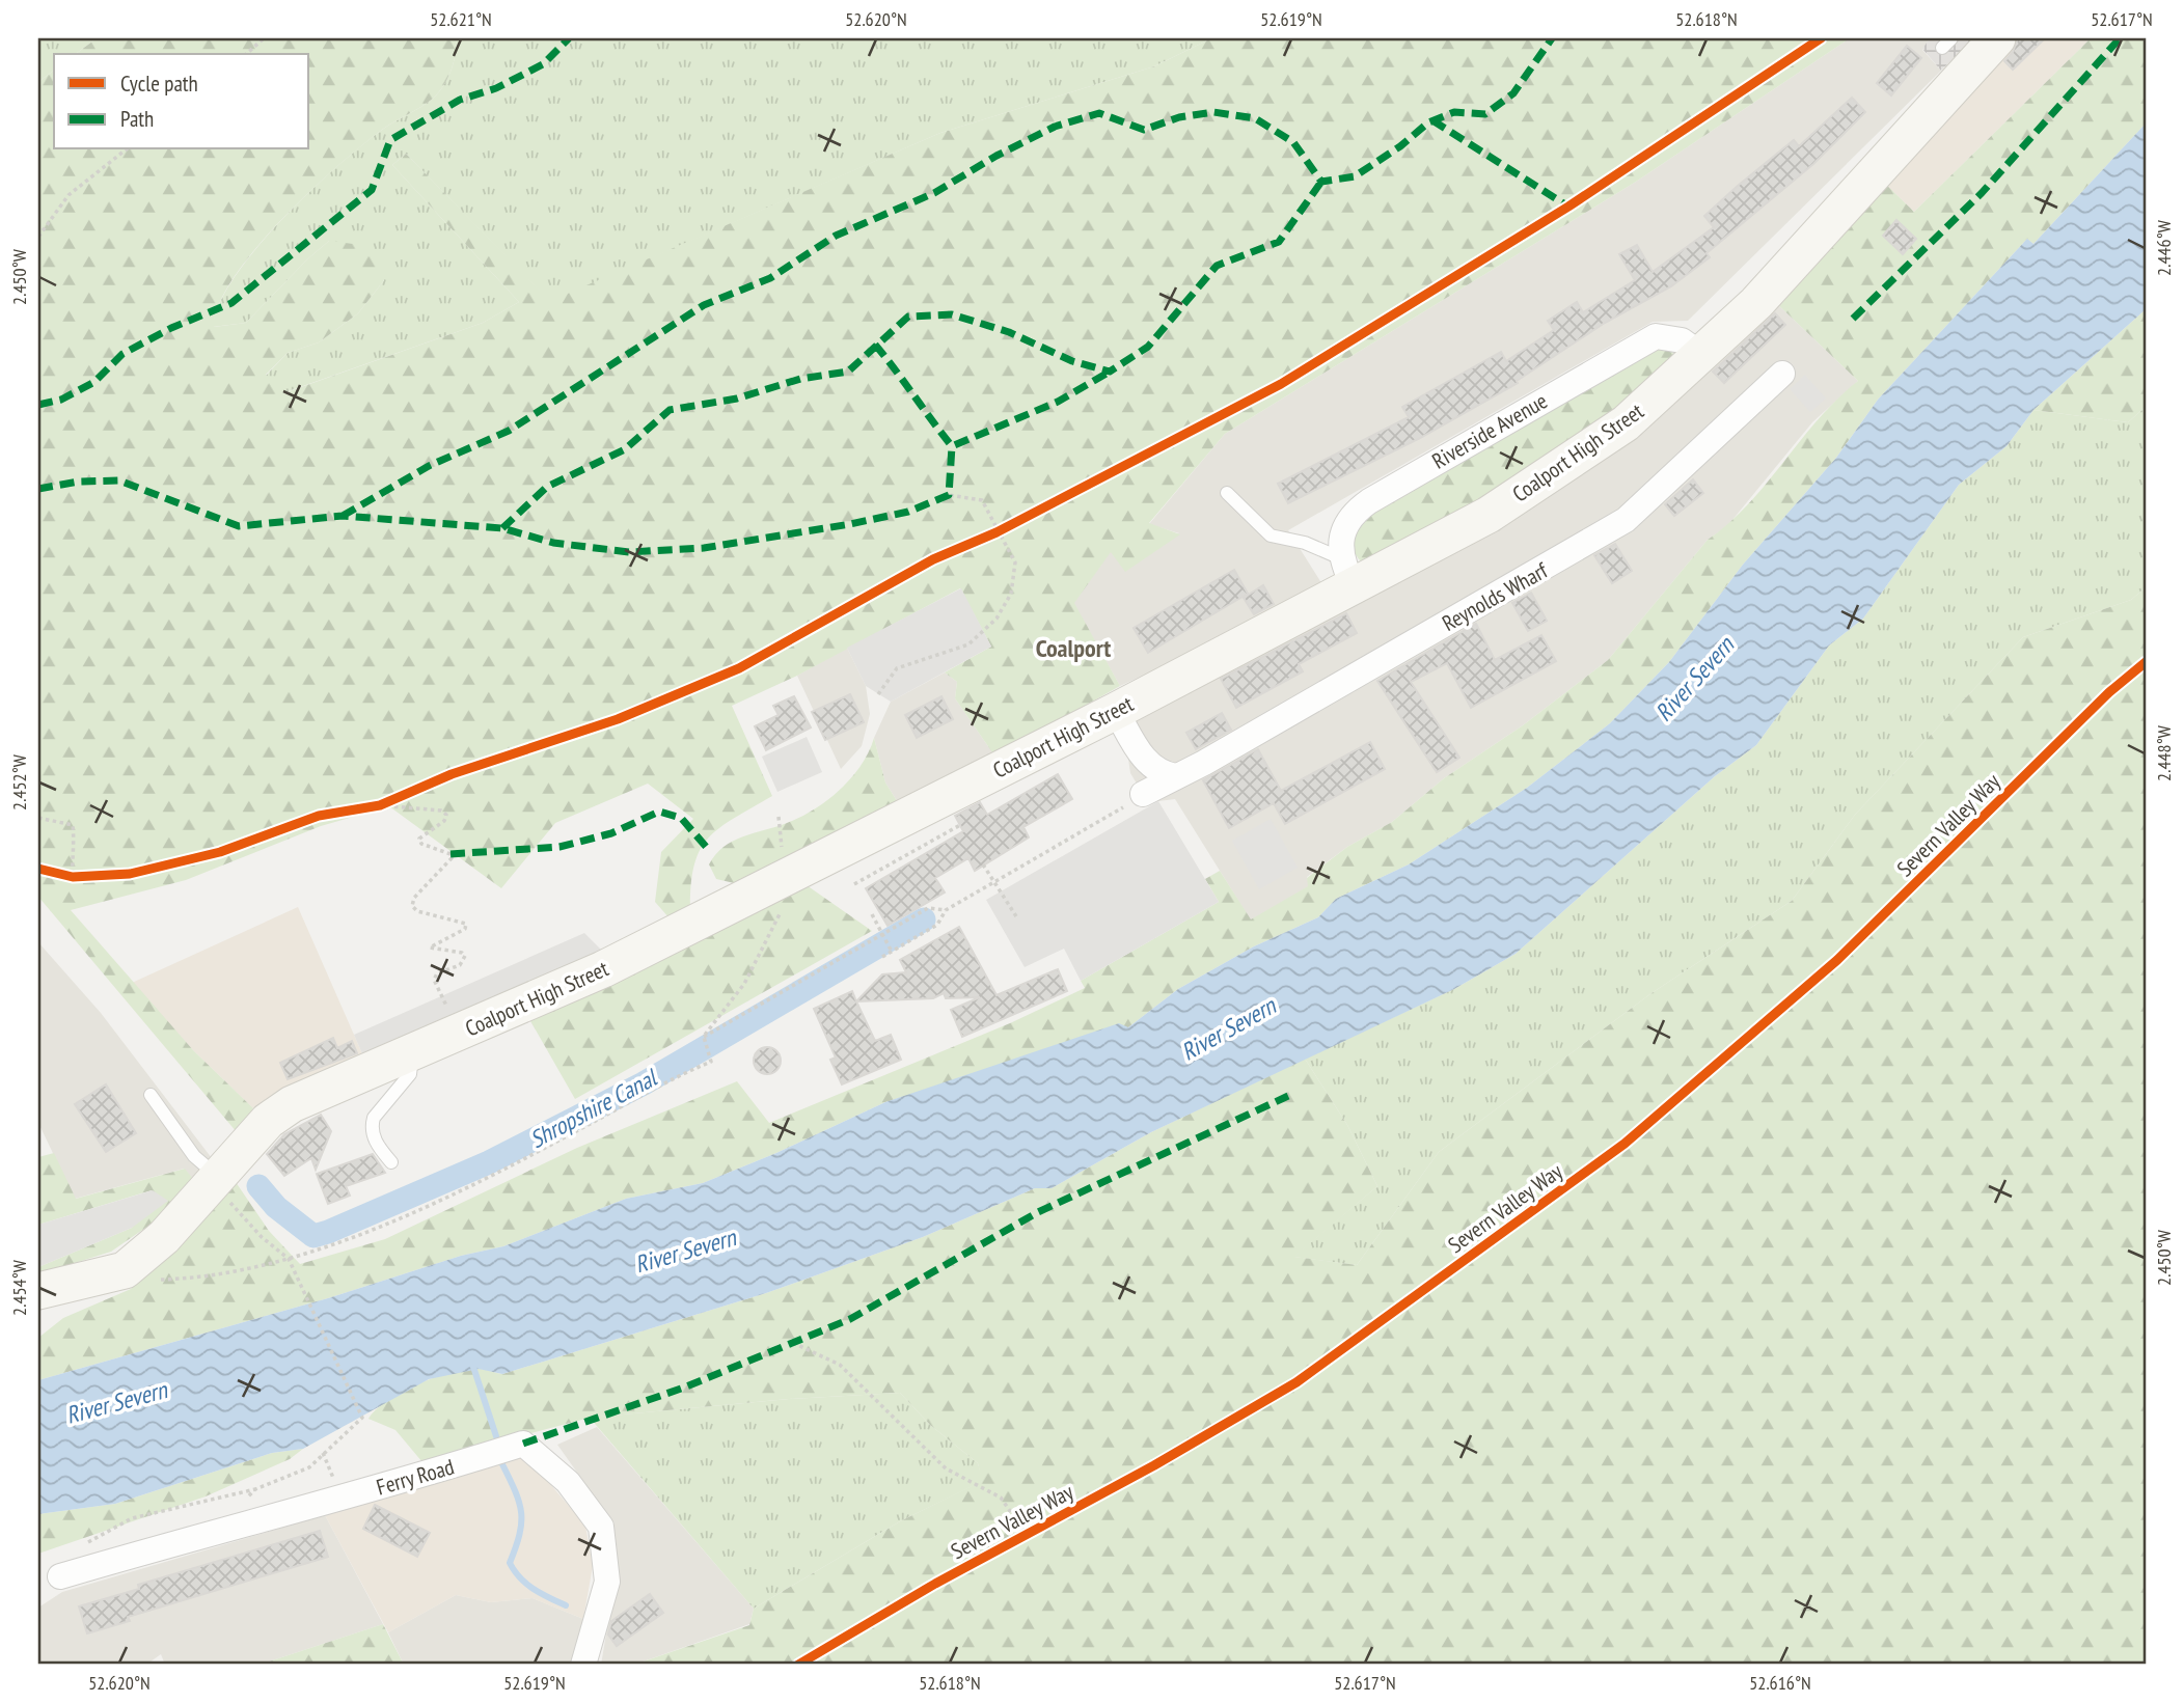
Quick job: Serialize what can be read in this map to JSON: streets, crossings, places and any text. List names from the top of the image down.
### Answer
{
  "streets": {
    "street": [
      "Riverside Avenue",
      "Coalport High Street",
      "Reynolds Wharf",
      "Ferry Road"
    ],
    "cycle path": ["Severn Valley Way"]
  },
  "crossings": [
    ["Riverside Avenue", "Coalport High Street"]
  ],
  "districts": ["Coalport"],
  "water": ["River Severn", "Shropshire Canal"],
  "legend": ["Cycle path", "Path"],
  "coordinates": [
    "52.621°N",
    "52.620°N",
    "52.619°N",
    "52.618°N",
    "52.617°N",
    "2.446°W",
    "2.450°W",
    "2.448°W",
    "2.452°W",
    "2.454°W",
    "52.616°N"
  ]
}
